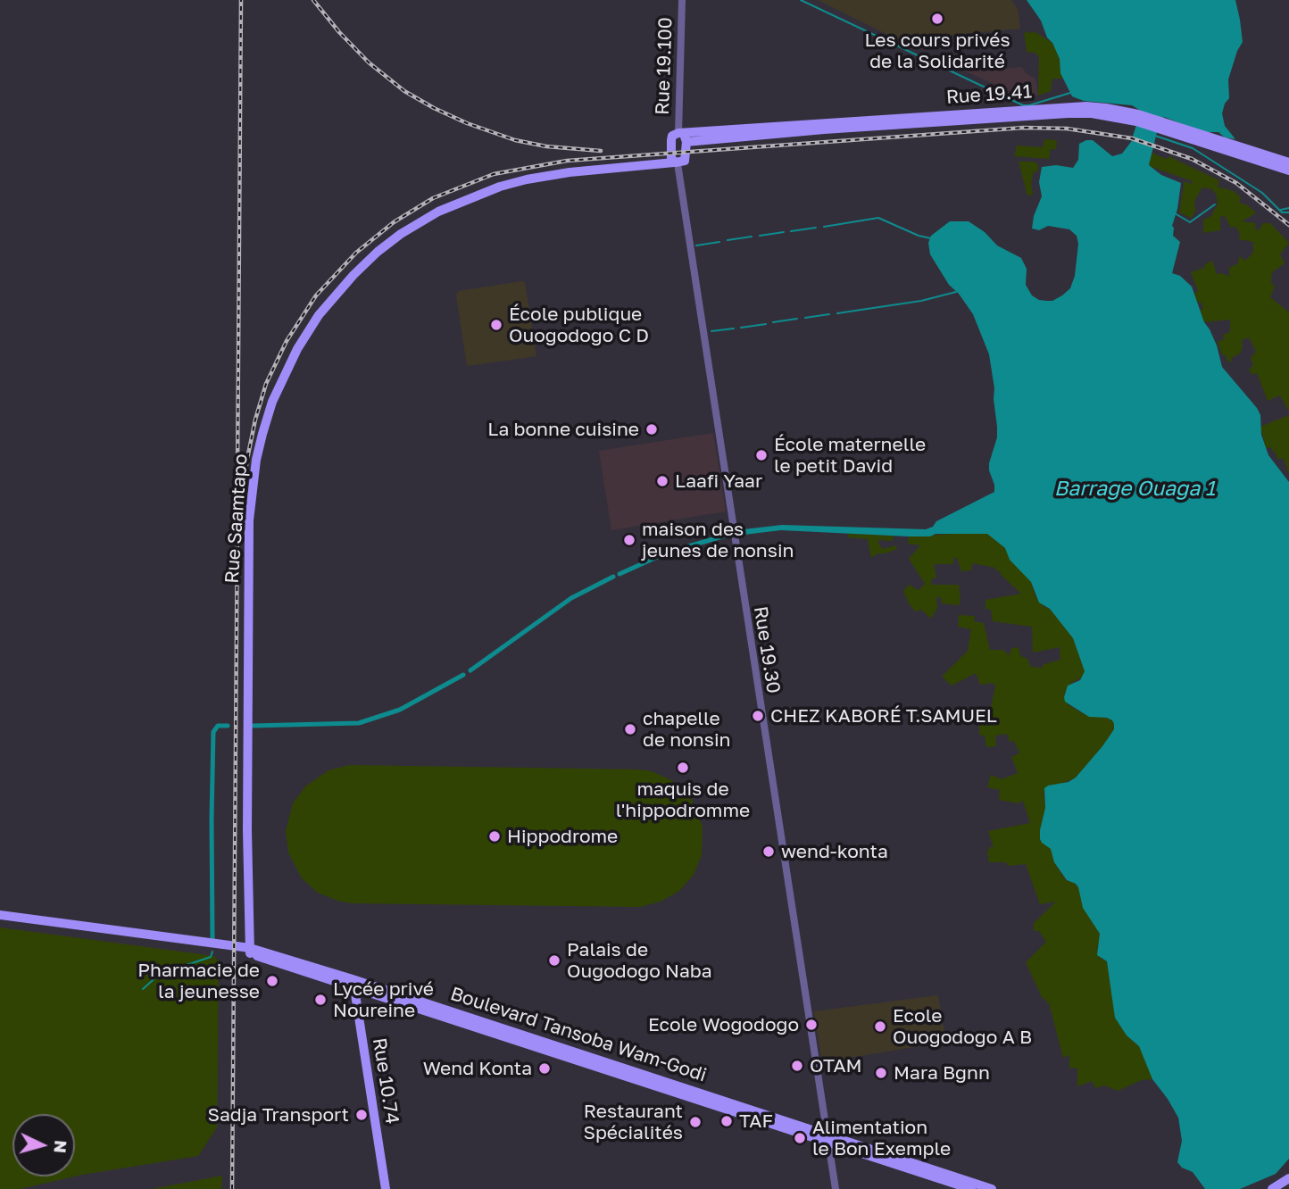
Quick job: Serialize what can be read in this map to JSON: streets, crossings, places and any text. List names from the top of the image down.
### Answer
{
  "streets": {
    "main road": [
      "Rue 19.41",
      "Rue Saamtapo",
      "Boulevard Tansoba Wam-Godi",
      "Rue 10.74"
    ],
    "street": ["Rue 19.100", "Rue 19.30"]
  },
  "crossings": [
    ["Rue 19.100", "Rue 19.41"],
    ["Rue Saamtapo", "Rue 19.30"],
    ["Rue Saamtapo", "Boulevard Tansoba Wam-Godi"],
    ["Rue 19.30", "Boulevard Tansoba Wam-Godi"],
    ["Boulevard Tansoba Wam-Godi", "Rue 10.74"]
  ],
  "water": ["Barrage Ouaga 1"],
  "places": [
    "Les cours privés de la Solidarité",
    "École publique Ouogodogo C D",
    "La bonne cuisine",
    "École maternelle le petit David",
    "Laafi Yaar",
    "maison des jeunes de nonsin",
    "CHEZ KABORÉ T.SAMUEL",
    "chapelle de nonsin",
    "maquis de l'hippodromme",
    "Hippodrome",
    "wend-konta",
    "Palais de Ougodogo Naba",
    "Pharmacie de la jeunesse",
    "Lycée privé Noureine",
    "Ecole Wogodogo",
    "Ecole Ouogodogo A B",
    "OTAM",
    "Wend Konta",
    "Mara Bgnn",
    "Sadja Transport",
    "TAF",
    "Restaurant Spécialités",
    "Alimentation le Bon Exemple"
  ],
  "north": "right"
}
